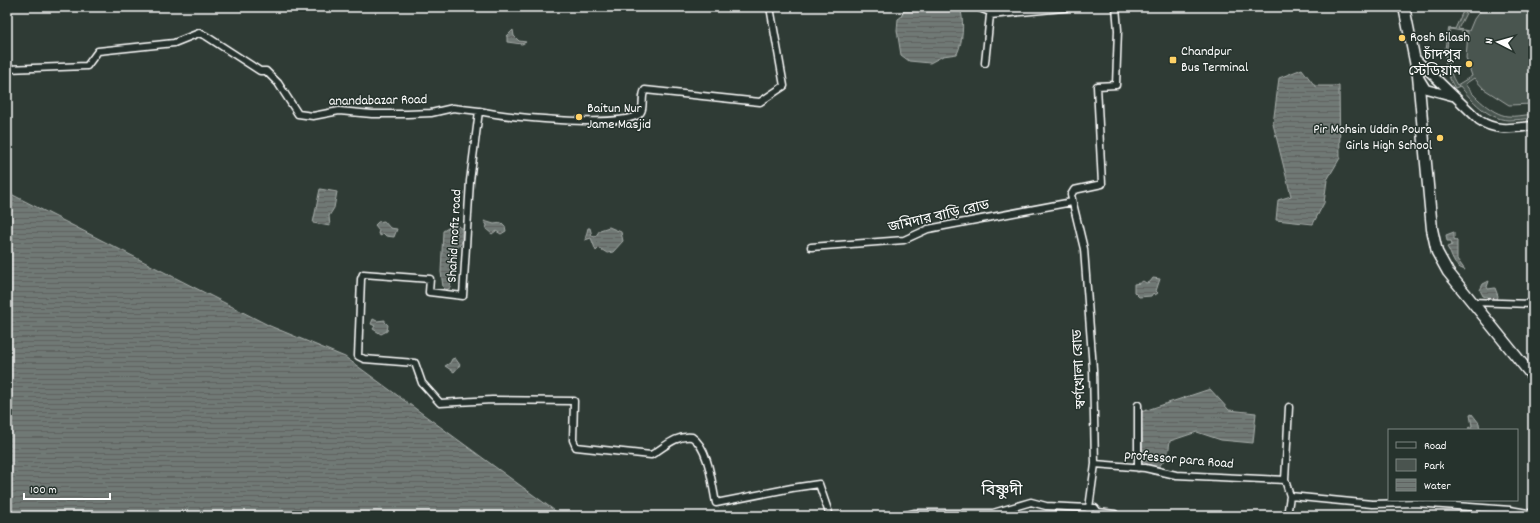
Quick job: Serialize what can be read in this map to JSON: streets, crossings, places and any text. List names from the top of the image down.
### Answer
{
  "streets": {
    "street": [
      "anandabazar Road",
      "জমিদার বাড়ি রোড",
      "Shahid mofiz road",
      "স্বর্ণখোলা রোড",
      "professor para Road"
    ]
  },
  "crossings": [
    ["anandabazar Road", "Shahid mofiz road"],
    ["জমিদার বাড়ি রোড", "স্বর্ণখোলা রোড"],
    ["স্বর্ণখোলা রোড", "professor para Road"]
  ],
  "districts": ["বিষ্ণুদী"],
  "places": {
    "other": [
      "Rosh Bilash",
      "চাঁদপুর স্টেডিয়াম",
      "Baitun Nur Jame Masjid",
      "Pir Mohsin Uddin Poura Girls High School"
    ],
    "transit": ["Chandpur Bus Terminal"]
  },
  "legend": ["Road", "Park", "Water"],
  "scale_bar": "100 m",
  "north": "left"
}
